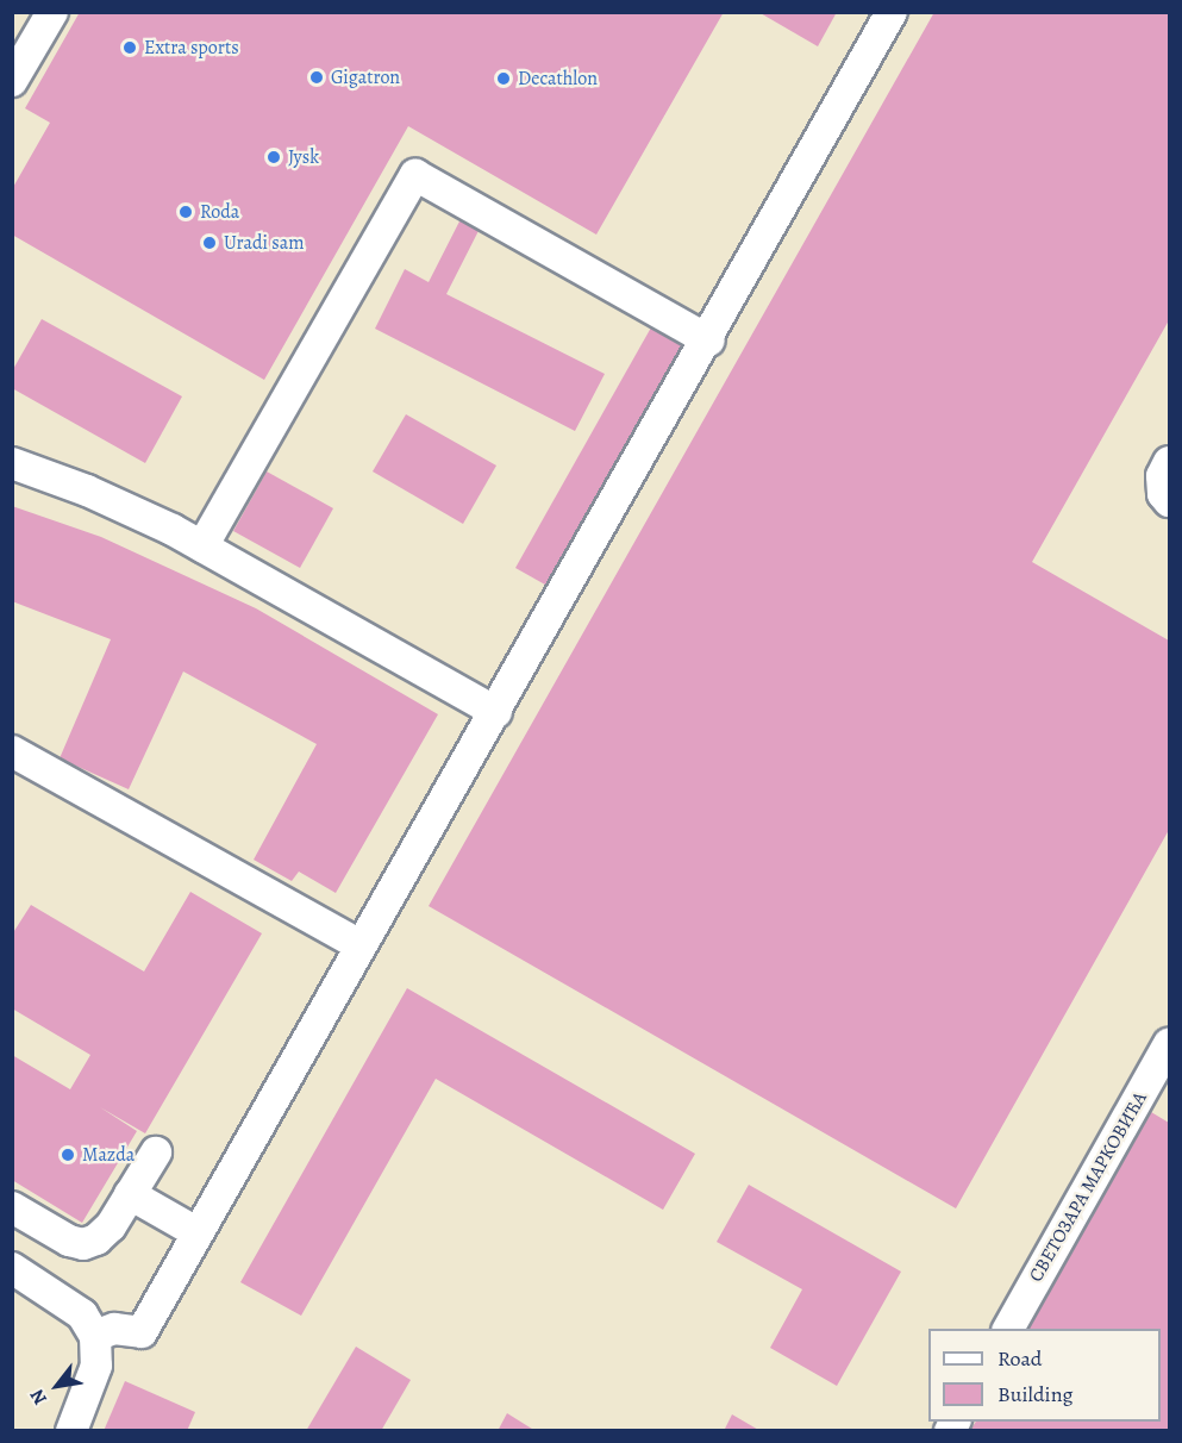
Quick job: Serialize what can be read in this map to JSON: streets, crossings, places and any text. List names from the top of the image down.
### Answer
{
  "streets": {
    "street": ["СВЕТОЗАРА МАРКОВИЋА"]
  },
  "places": [
    "Extra sports",
    "Gigatron",
    "Decathlon",
    "Jysk",
    "Roda",
    "Uradi sam",
    "Mazda"
  ],
  "legend": ["Road", "Building"],
  "north": "bottom left"
}
